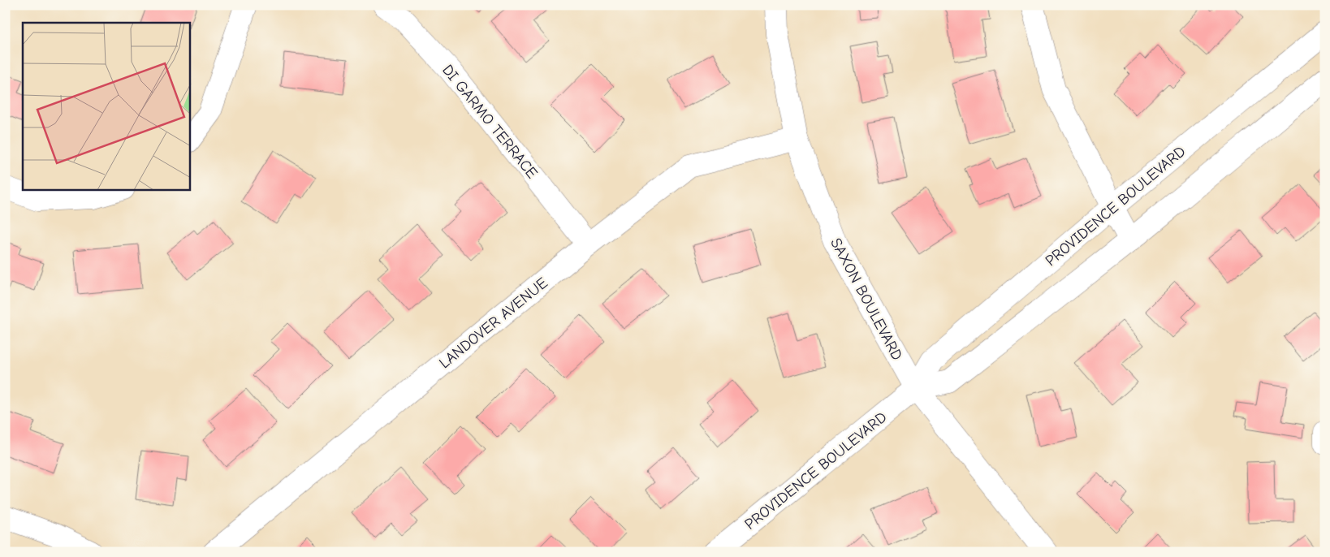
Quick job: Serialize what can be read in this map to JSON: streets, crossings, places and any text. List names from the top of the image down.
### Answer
{
  "streets": {
    "main road": [
      "DI GARMO TERRACE",
      "PROVIDENCE BOULEVARD",
      "SAXON BOULEVARD",
      "LANDOVER AVENUE"
    ]
  },
  "crossings": [
    ["DI GARMO TERRACE", "LANDOVER AVENUE"],
    ["PROVIDENCE BOULEVARD", "SAXON BOULEVARD"],
    ["SAXON BOULEVARD", "LANDOVER AVENUE"]
  ]
}
